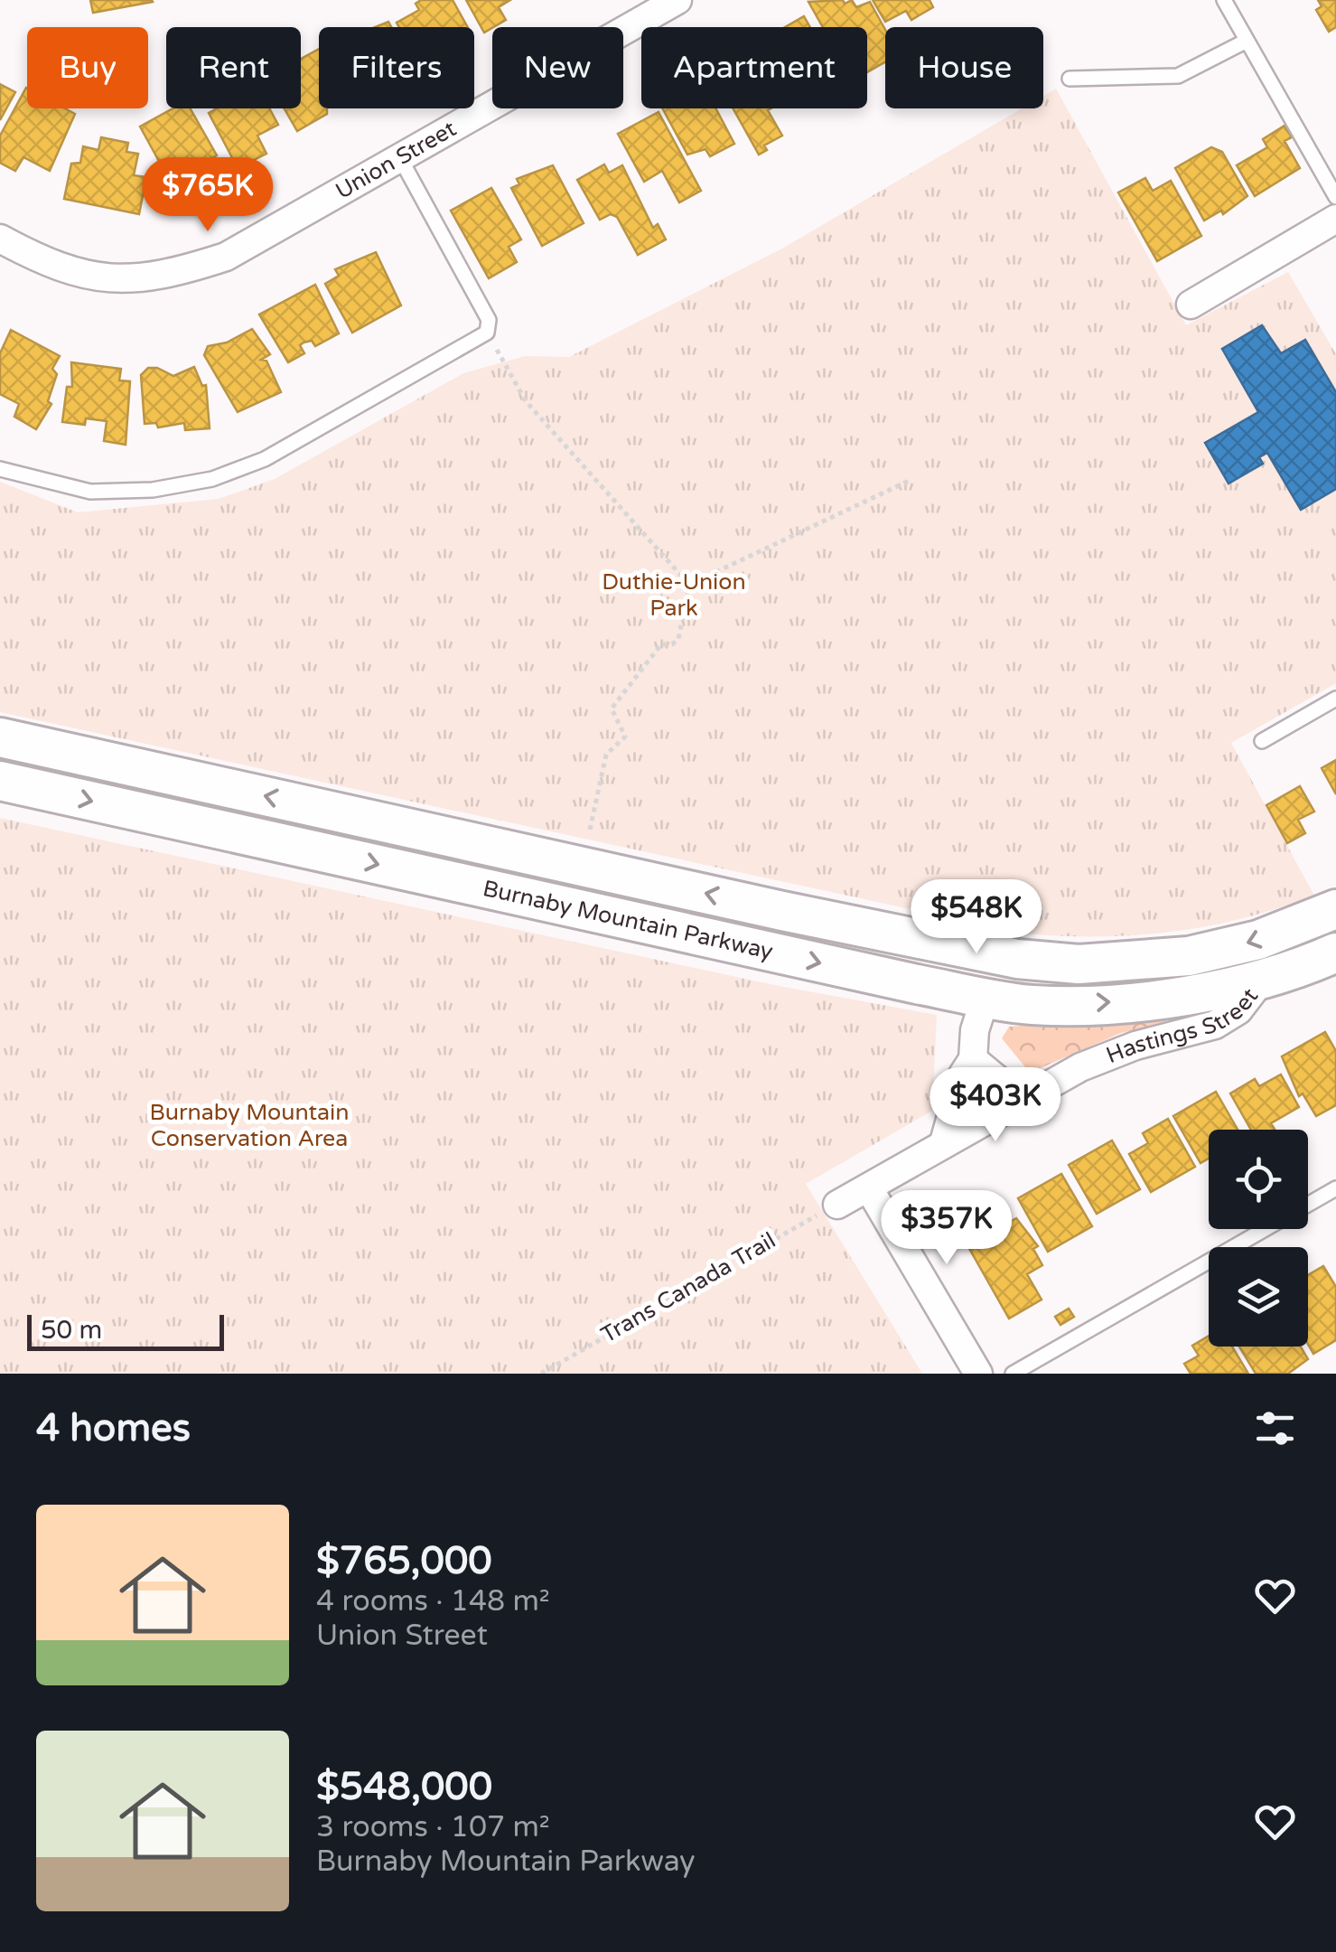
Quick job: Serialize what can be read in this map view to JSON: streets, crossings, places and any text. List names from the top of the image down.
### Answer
{
  "streets": {
    "main road": ["Burnaby Mountain Parkway", "Hastings Street"],
    "street": ["Union Street"],
    "path": ["Trans Canada Trail"]
  },
  "crossings": [
    ["Burnaby Mountain Parkway", "Hastings Street"],
    ["Hastings Street", "Trans Canada Trail"]
  ],
  "one_way": ["Hastings Street"],
  "parks": ["Duthie-Union Park", "Burnaby Mountain Conservation Area"],
  "scale_bar": "50 m",
  "page": {
    "chip": [
      "Buy",
      "Rent",
      "Filters",
      "New",
      "Apartment",
      "House"
    ],
    "price": [
      "$765K",
      "$548K",
      "$403K",
      "$357K"
    ],
    "scale": "50 m",
    "heading": "4 homes",
    "list": [
      {
        "name": "$765,000",
        "note": "4 rooms · 148 m² · Union Street"
      },
      {
        "name": "$548,000",
        "note": "3 rooms · 107 m² · Burnaby Mountain Parkway"
      }
    ]
  }
}
